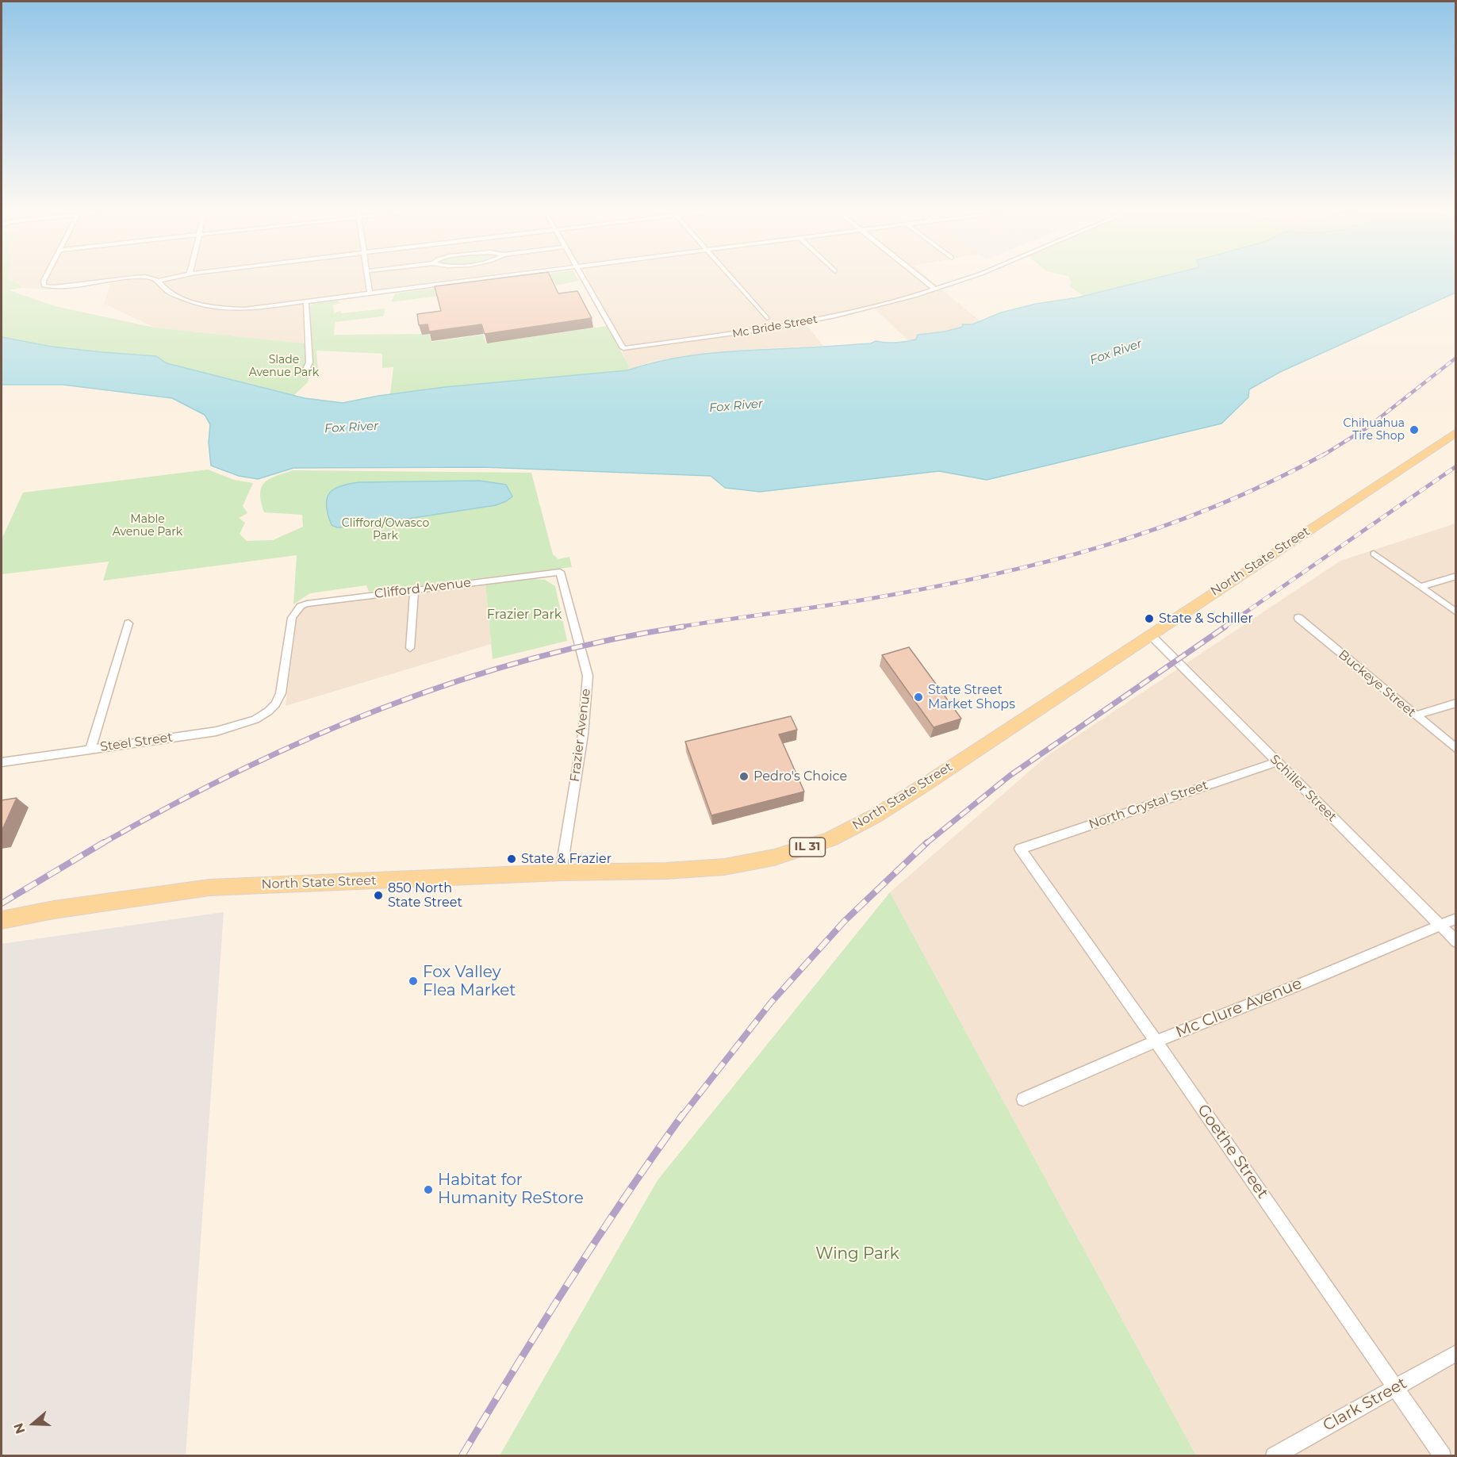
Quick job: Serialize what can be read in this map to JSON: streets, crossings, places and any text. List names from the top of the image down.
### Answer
{
  "streets": {
    "main road": ["North State Street", "IL 31"],
    "street": [
      "Mc Bride Street",
      "Clifford Avenue",
      "Buckeye Street",
      "Frazier Avenue",
      "Steel Street",
      "Schiller Street",
      "North Crystal Street",
      "Mc Clure Avenue",
      "Goethe Street",
      "Clark Street"
    ]
  },
  "crossings": [
    ["North State Street", "Frazier Avenue"],
    ["North State Street", "Schiller Street"],
    ["Clifford Avenue", "Frazier Avenue"],
    ["Clifford Avenue", "Steel Street"],
    ["Schiller Street", "North Crystal Street"],
    ["Schiller Street", "Mc Clure Avenue"],
    ["North Crystal Street", "Goethe Street"],
    ["Mc Clure Avenue", "Goethe Street"],
    ["Goethe Street", "Clark Street"]
  ],
  "water": ["Fox River"],
  "parks": [
    "Slade Avenue Park",
    "Mable Avenue Park",
    "Clifford/Owasco Park",
    "Frazier Park",
    "Wing Park"
  ],
  "places": [
    "Chihuahua Tire Shop",
    "State & Schiller",
    "State Street Market Shops",
    "Pedro's Choice",
    "State & Frazier",
    "850 North State Street",
    "Fox Valley Flea Market",
    "Habitat for Humanity ReStore"
  ],
  "north": "left"
}
